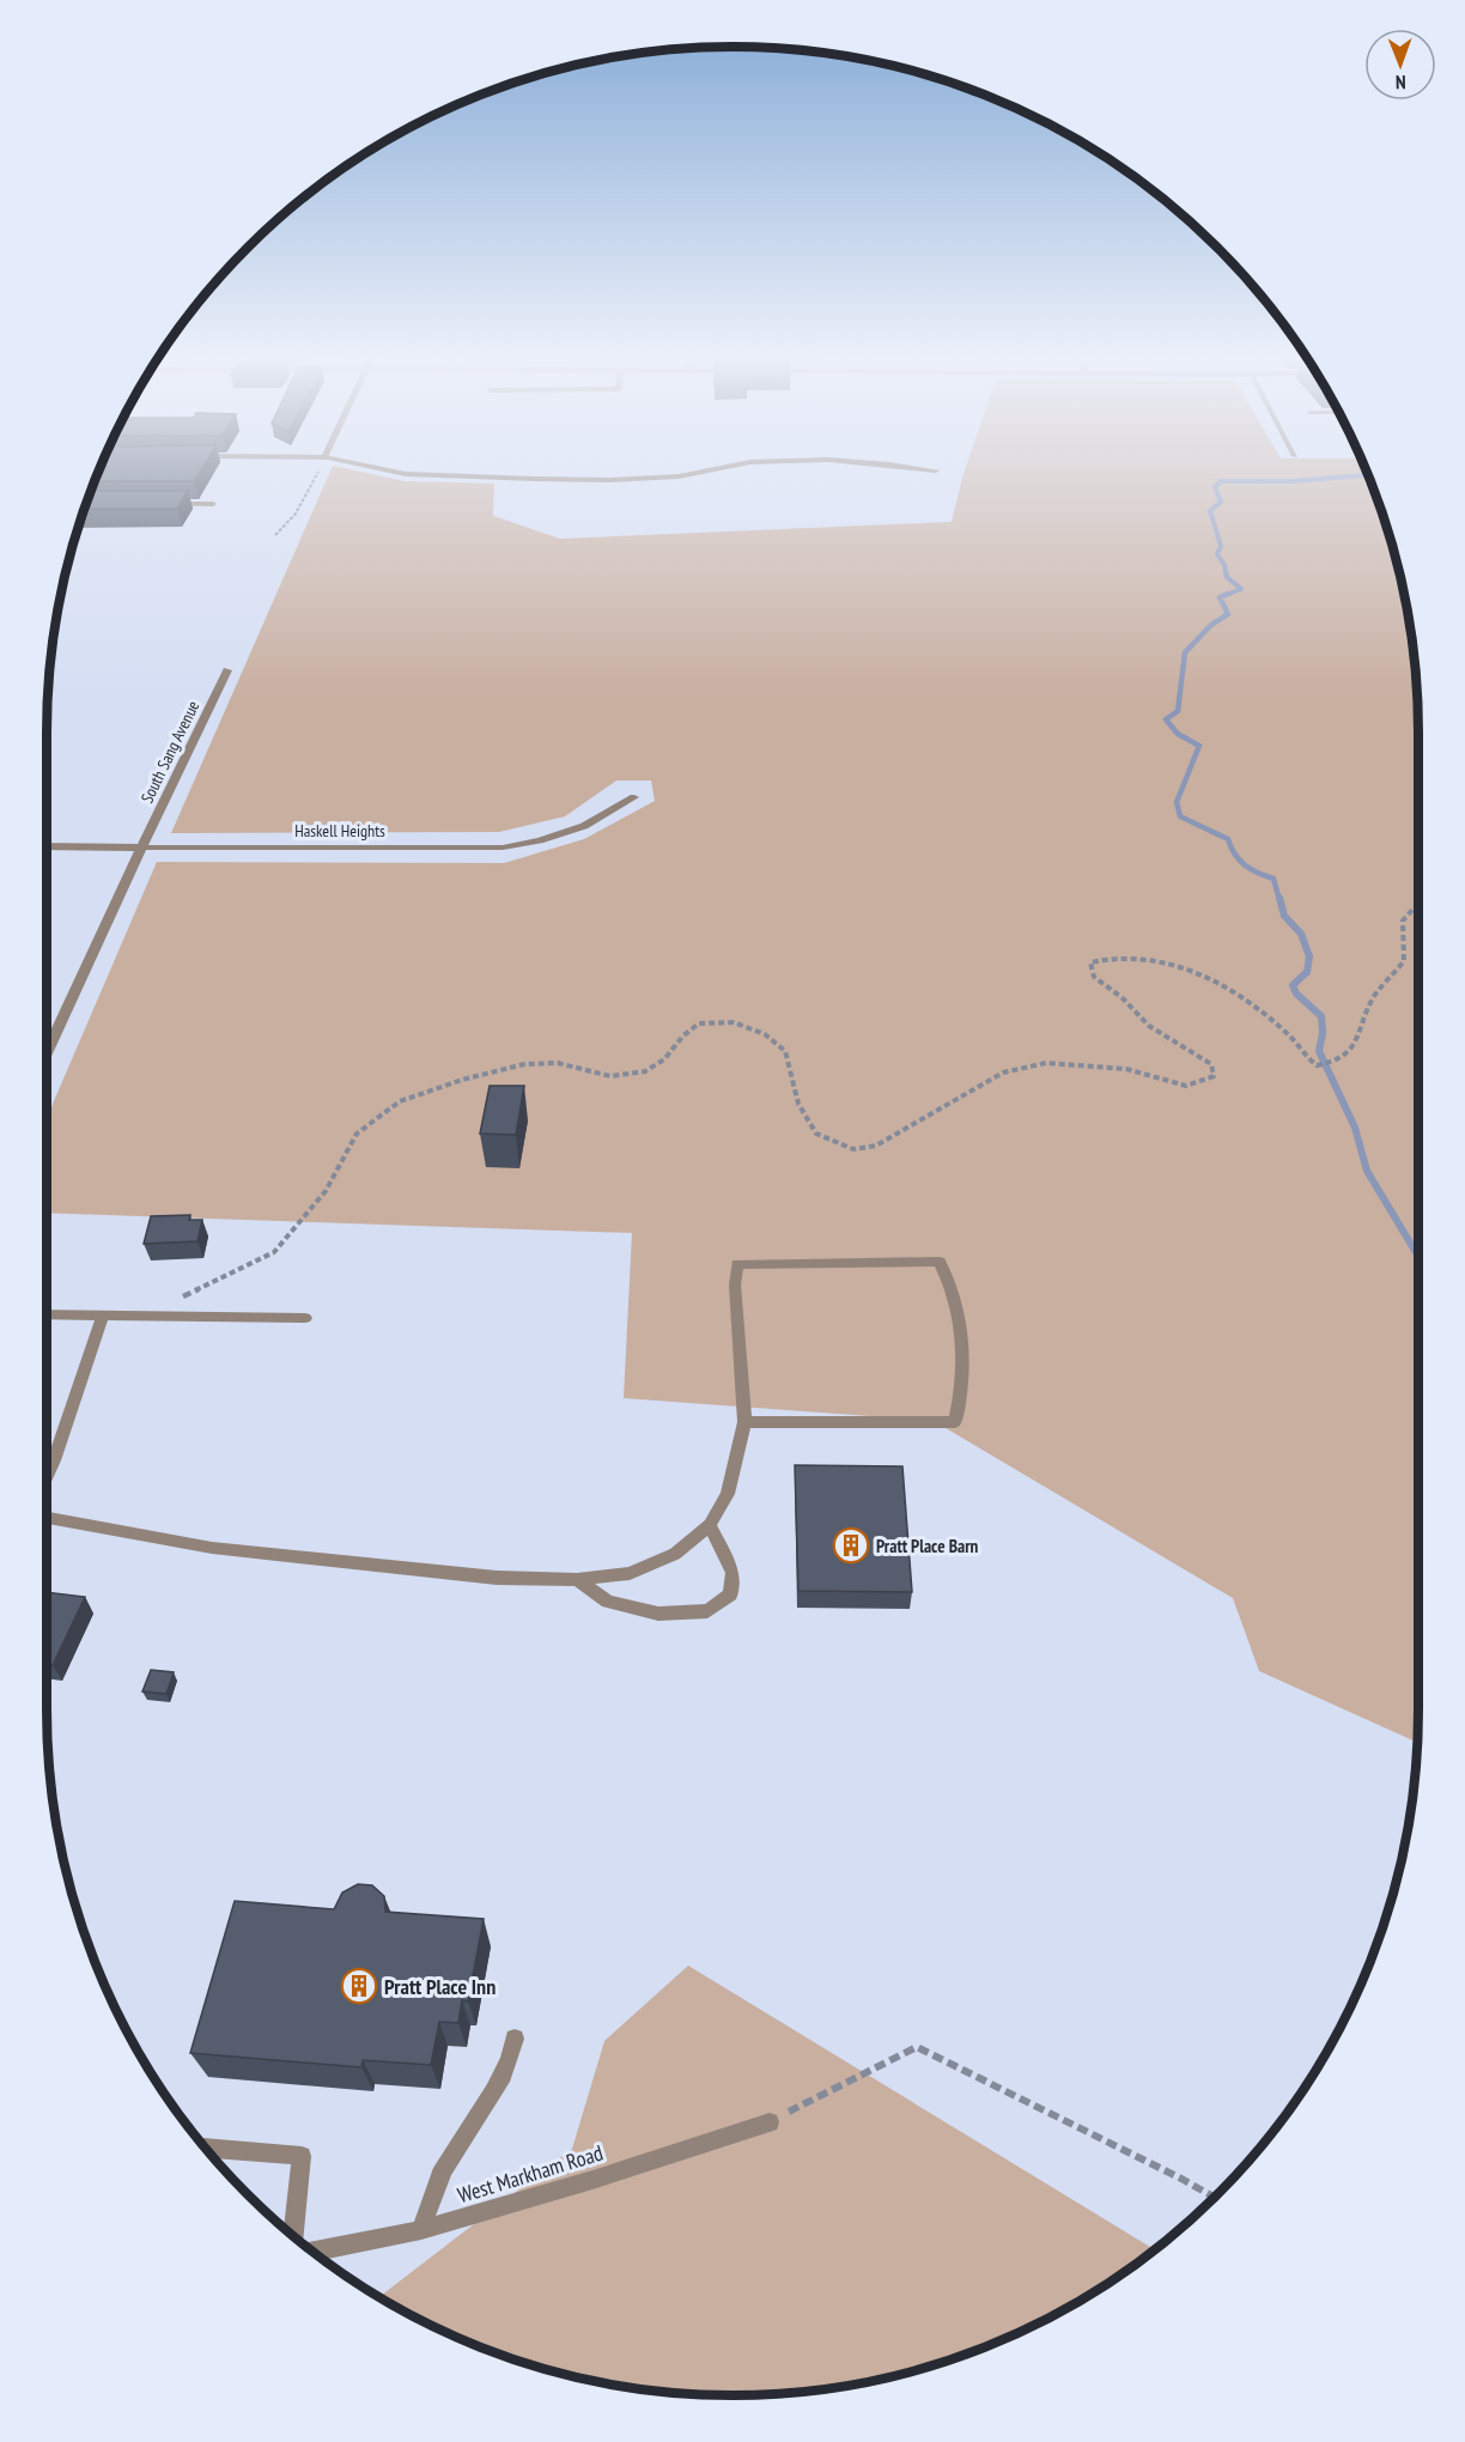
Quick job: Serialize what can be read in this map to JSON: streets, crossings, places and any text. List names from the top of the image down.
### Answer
{
  "streets": {
    "street": ["South Sang Avenue", "Haskell Heights"],
    "lane": ["West Markham Road"]
  },
  "crossings": [
    ["South Sang Avenue", "Haskell Heights"]
  ],
  "places": {
    "building": ["Pratt Place Barn", "Pratt Place Inn"]
  },
  "north": "bottom"
}
